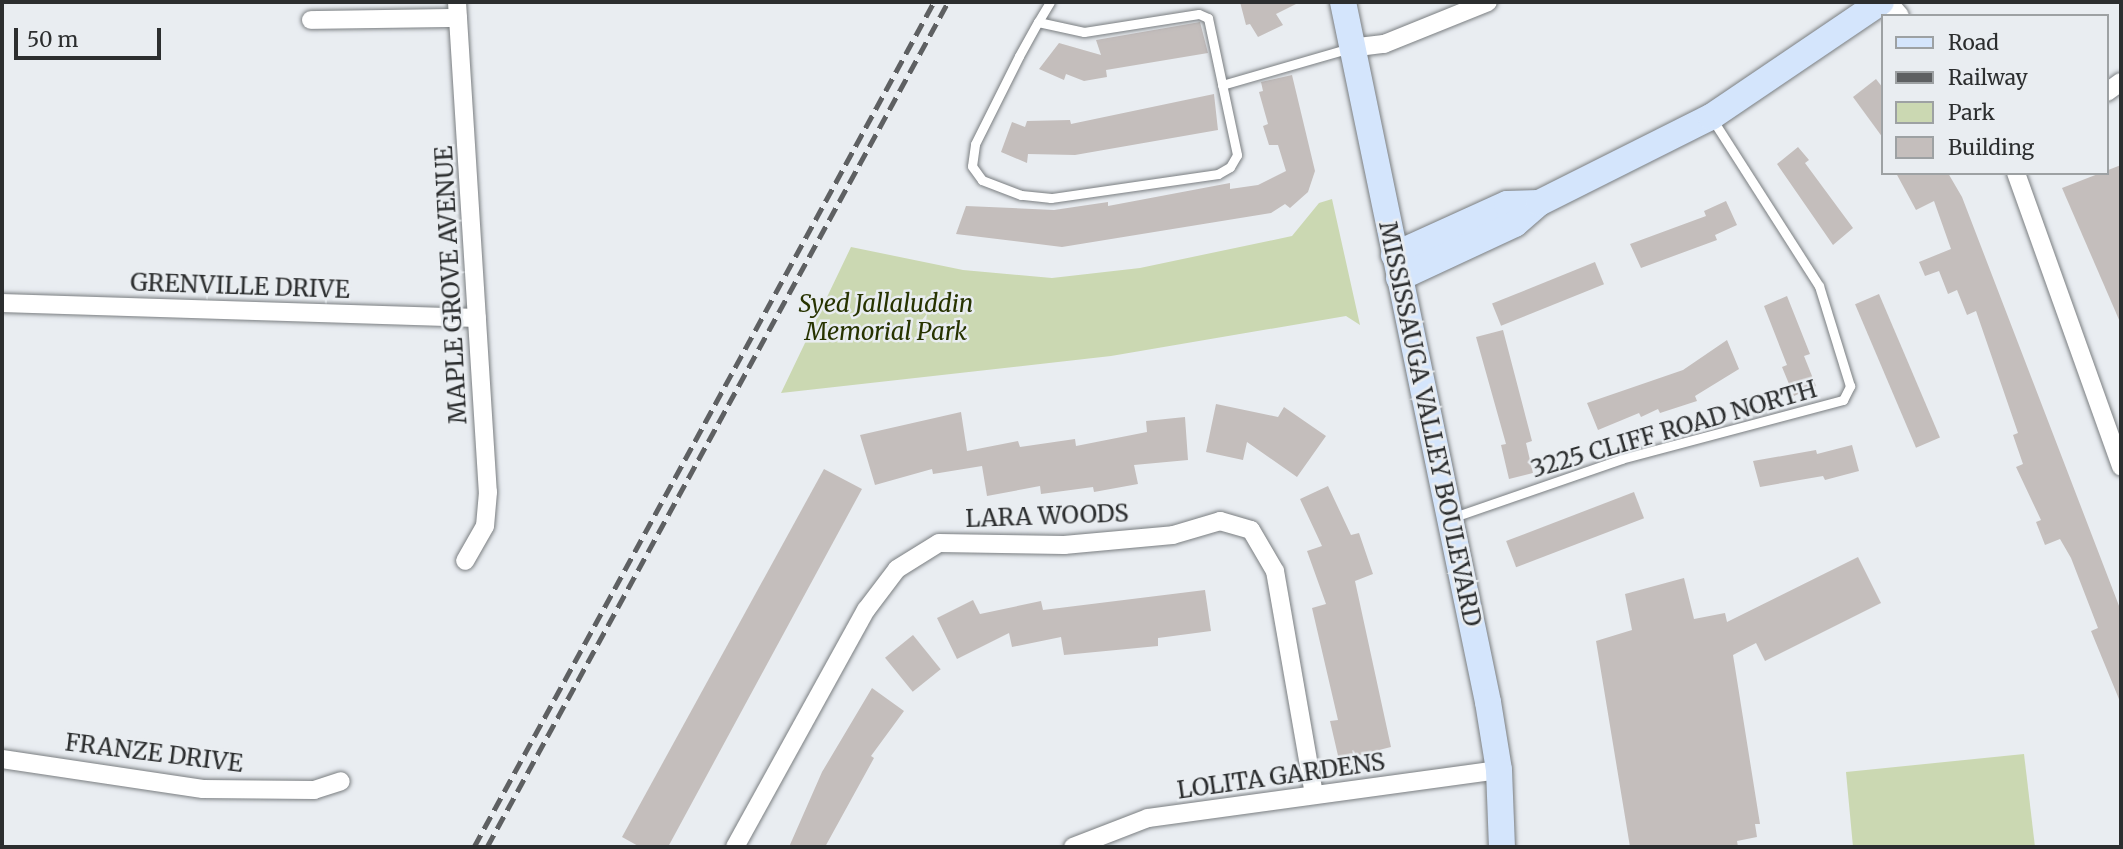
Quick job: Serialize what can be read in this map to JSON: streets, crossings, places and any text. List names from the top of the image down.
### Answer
{
  "streets": {
    "street": [
      "MAPLE GROVE AVENUE",
      "GRENVILLE DRIVE",
      "MISSISSAUGA VALLEY BOULEVARD",
      "LARA WOODS",
      "FRANZE DRIVE",
      "LOLITA GARDENS"
    ],
    "lane": ["3225 CLIFF ROAD NORTH"]
  },
  "crossings": [
    ["MAPLE GROVE AVENUE", "GRENVILLE DRIVE"],
    ["MISSISSAUGA VALLEY BOULEVARD", "3225 CLIFF ROAD NORTH"],
    ["MISSISSAUGA VALLEY BOULEVARD", "LOLITA GARDENS"],
    ["LARA WOODS", "LOLITA GARDENS"]
  ],
  "parks": ["Syed Jallaluddin Memorial Park"],
  "legend": [
    "Road",
    "Railway",
    "Park",
    "Building"
  ],
  "scale_bar": "50 m"
}
